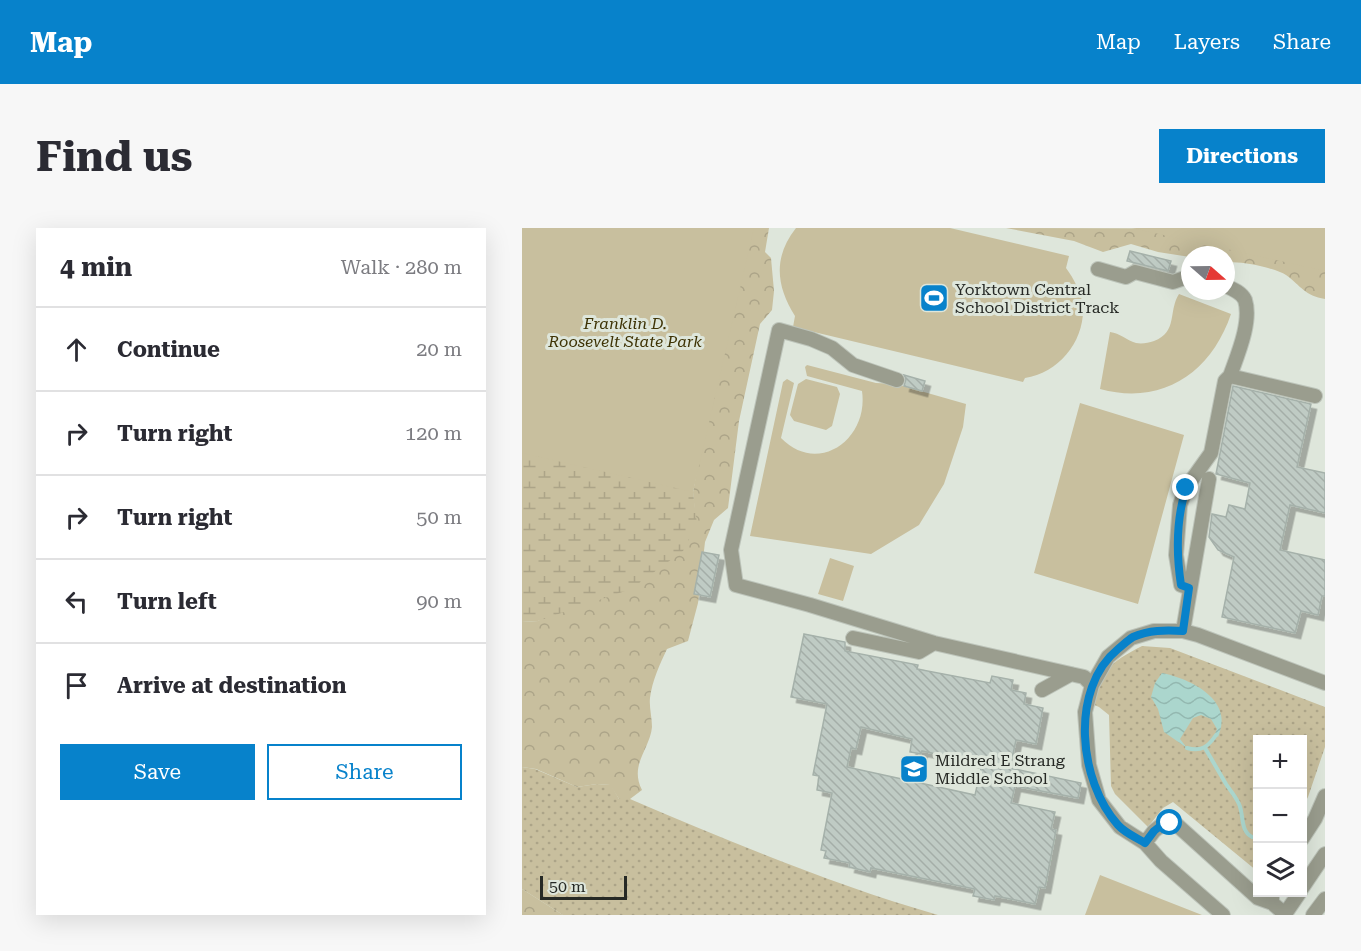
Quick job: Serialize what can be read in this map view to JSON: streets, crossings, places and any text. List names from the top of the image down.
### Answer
{
  "parks": ["Franklin D. Roosevelt State Park"],
  "places": {
    "sports": ["Yorktown Central School District Track"],
    "school or university": ["Mildred E Strang Middle School"]
  },
  "scale_bar": "50 m",
  "north": "right",
  "page": {
    "header": "Map",
    "nav": ["Map", "Layers", "Share"],
    "buttons": [
      "Directions",
      ["Save", "Share"]
    ],
    "title": "Find us",
    "heading": ["4 min", "Walk · 280 m"],
    "list": [
      ["Continue", "20 m"],
      ["Turn right", "120 m"],
      ["Turn right", "50 m"],
      ["Turn left", "90 m"],
      "Arrive at destination"
    ],
    "map_buttons": ["+", "−"],
    "scale": "50 m"
  }
}
